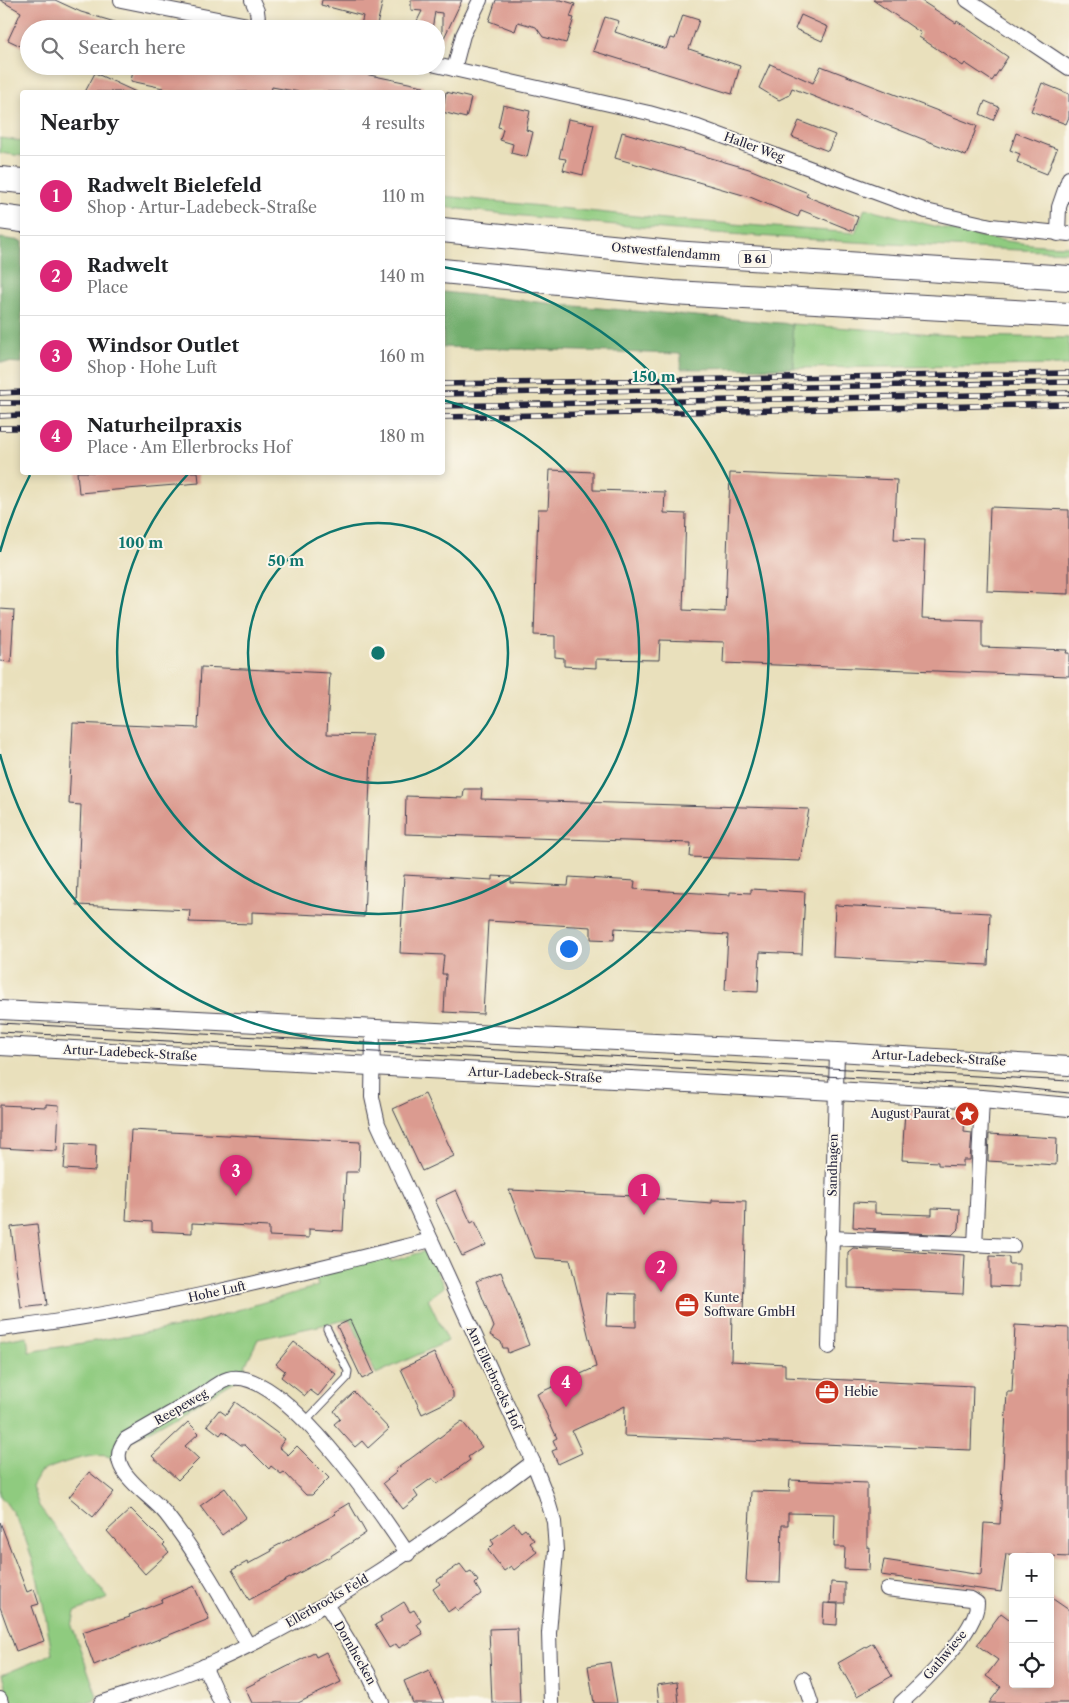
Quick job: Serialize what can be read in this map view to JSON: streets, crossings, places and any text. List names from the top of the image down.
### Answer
{
  "streets": {
    "highway": ["Ostwestfalendamm", "B 61"],
    "street": [
      "Haller Weg",
      "Artur-Ladebeck-Straße",
      "Sandhagen",
      "Hohe Luft",
      "Am Ellerbrocks Hof",
      "Reepeweg",
      "Ellerbrocks Feld",
      "Dornhecken",
      "Gathwiese"
    ]
  },
  "crossings": [
    ["Artur-Ladebeck-Straße", "Sandhagen"],
    ["Artur-Ladebeck-Straße", "Am Ellerbrocks Hof"],
    ["Hohe Luft", "Am Ellerbrocks Hof"],
    ["Am Ellerbrocks Hof", "Ellerbrocks Feld"],
    ["Reepeweg", "Ellerbrocks Feld"],
    ["Ellerbrocks Feld", "Dornhecken"]
  ],
  "places": {
    "place": ["August Paurat"],
    "office": ["Kunte Software GmbH", "Hebie"]
  },
  "page": {
    "search": "Search here",
    "heading": ["Nearby", "4 results"],
    "list": [
      {
        "mark": "1",
        "name": "Radwelt Bielefeld",
        "note": "Shop · Artur-Ladebeck-Straße",
        "value": "110 m"
      },
      {
        "mark": "2",
        "name": "Radwelt",
        "note": "Place",
        "value": "140 m"
      },
      {
        "mark": "3",
        "name": "Windsor Outlet",
        "note": "Shop · Hohe Luft",
        "value": "160 m"
      },
      {
        "mark": "4",
        "name": "Naturheilpraxis",
        "note": "Place · Am Ellerbrocks Hof",
        "value": "180 m"
      }
    ],
    "pins": [
      "3",
      "1",
      "2",
      "4"
    ],
    "map_buttons": ["+", "−"]
  },
  "rings": ["150 m", "100 m", "50 m"]
}
